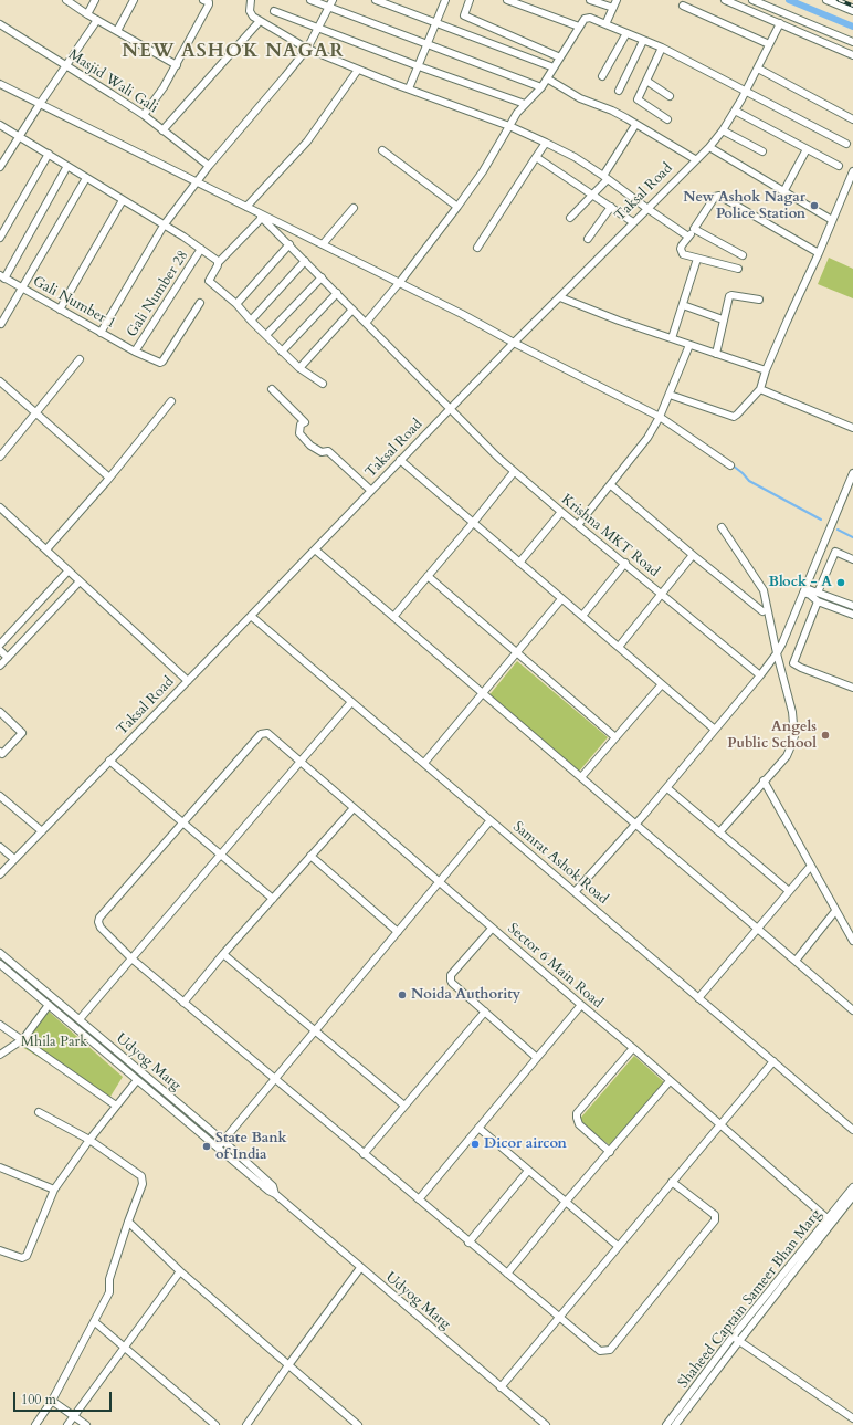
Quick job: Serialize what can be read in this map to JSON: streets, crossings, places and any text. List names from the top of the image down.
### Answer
{
  "streets": {
    "street": [
      "Masjid Wali Gali",
      "Taksal Road",
      "Gali Number 28",
      "Gali Number 1",
      "Krishna MKT Road",
      "Samrat Ashok Road",
      "Sector 6 Main Road",
      "Udyog Marg",
      "Shaheed Captain Sameer Bhan Marg"
    ]
  },
  "crossings": [
    ["Taksal Road", "Krishna MKT Road"],
    ["Taksal Road", "Samrat Ashok Road"],
    ["Gali Number 28", "Gali Number 1"],
    ["Sector 6 Main Road", "Shaheed Captain Sameer Bhan Marg"]
  ],
  "districts": ["NEW ASHOK NAGAR"],
  "parks": ["Mhila Park"],
  "places": [
    "New Ashok Nagar Police Station",
    "Block - A",
    "Angels Public School",
    "Noida Authority",
    "Dicor aircon",
    "State Bank of India"
  ],
  "scale_bar": "100 m"
}
